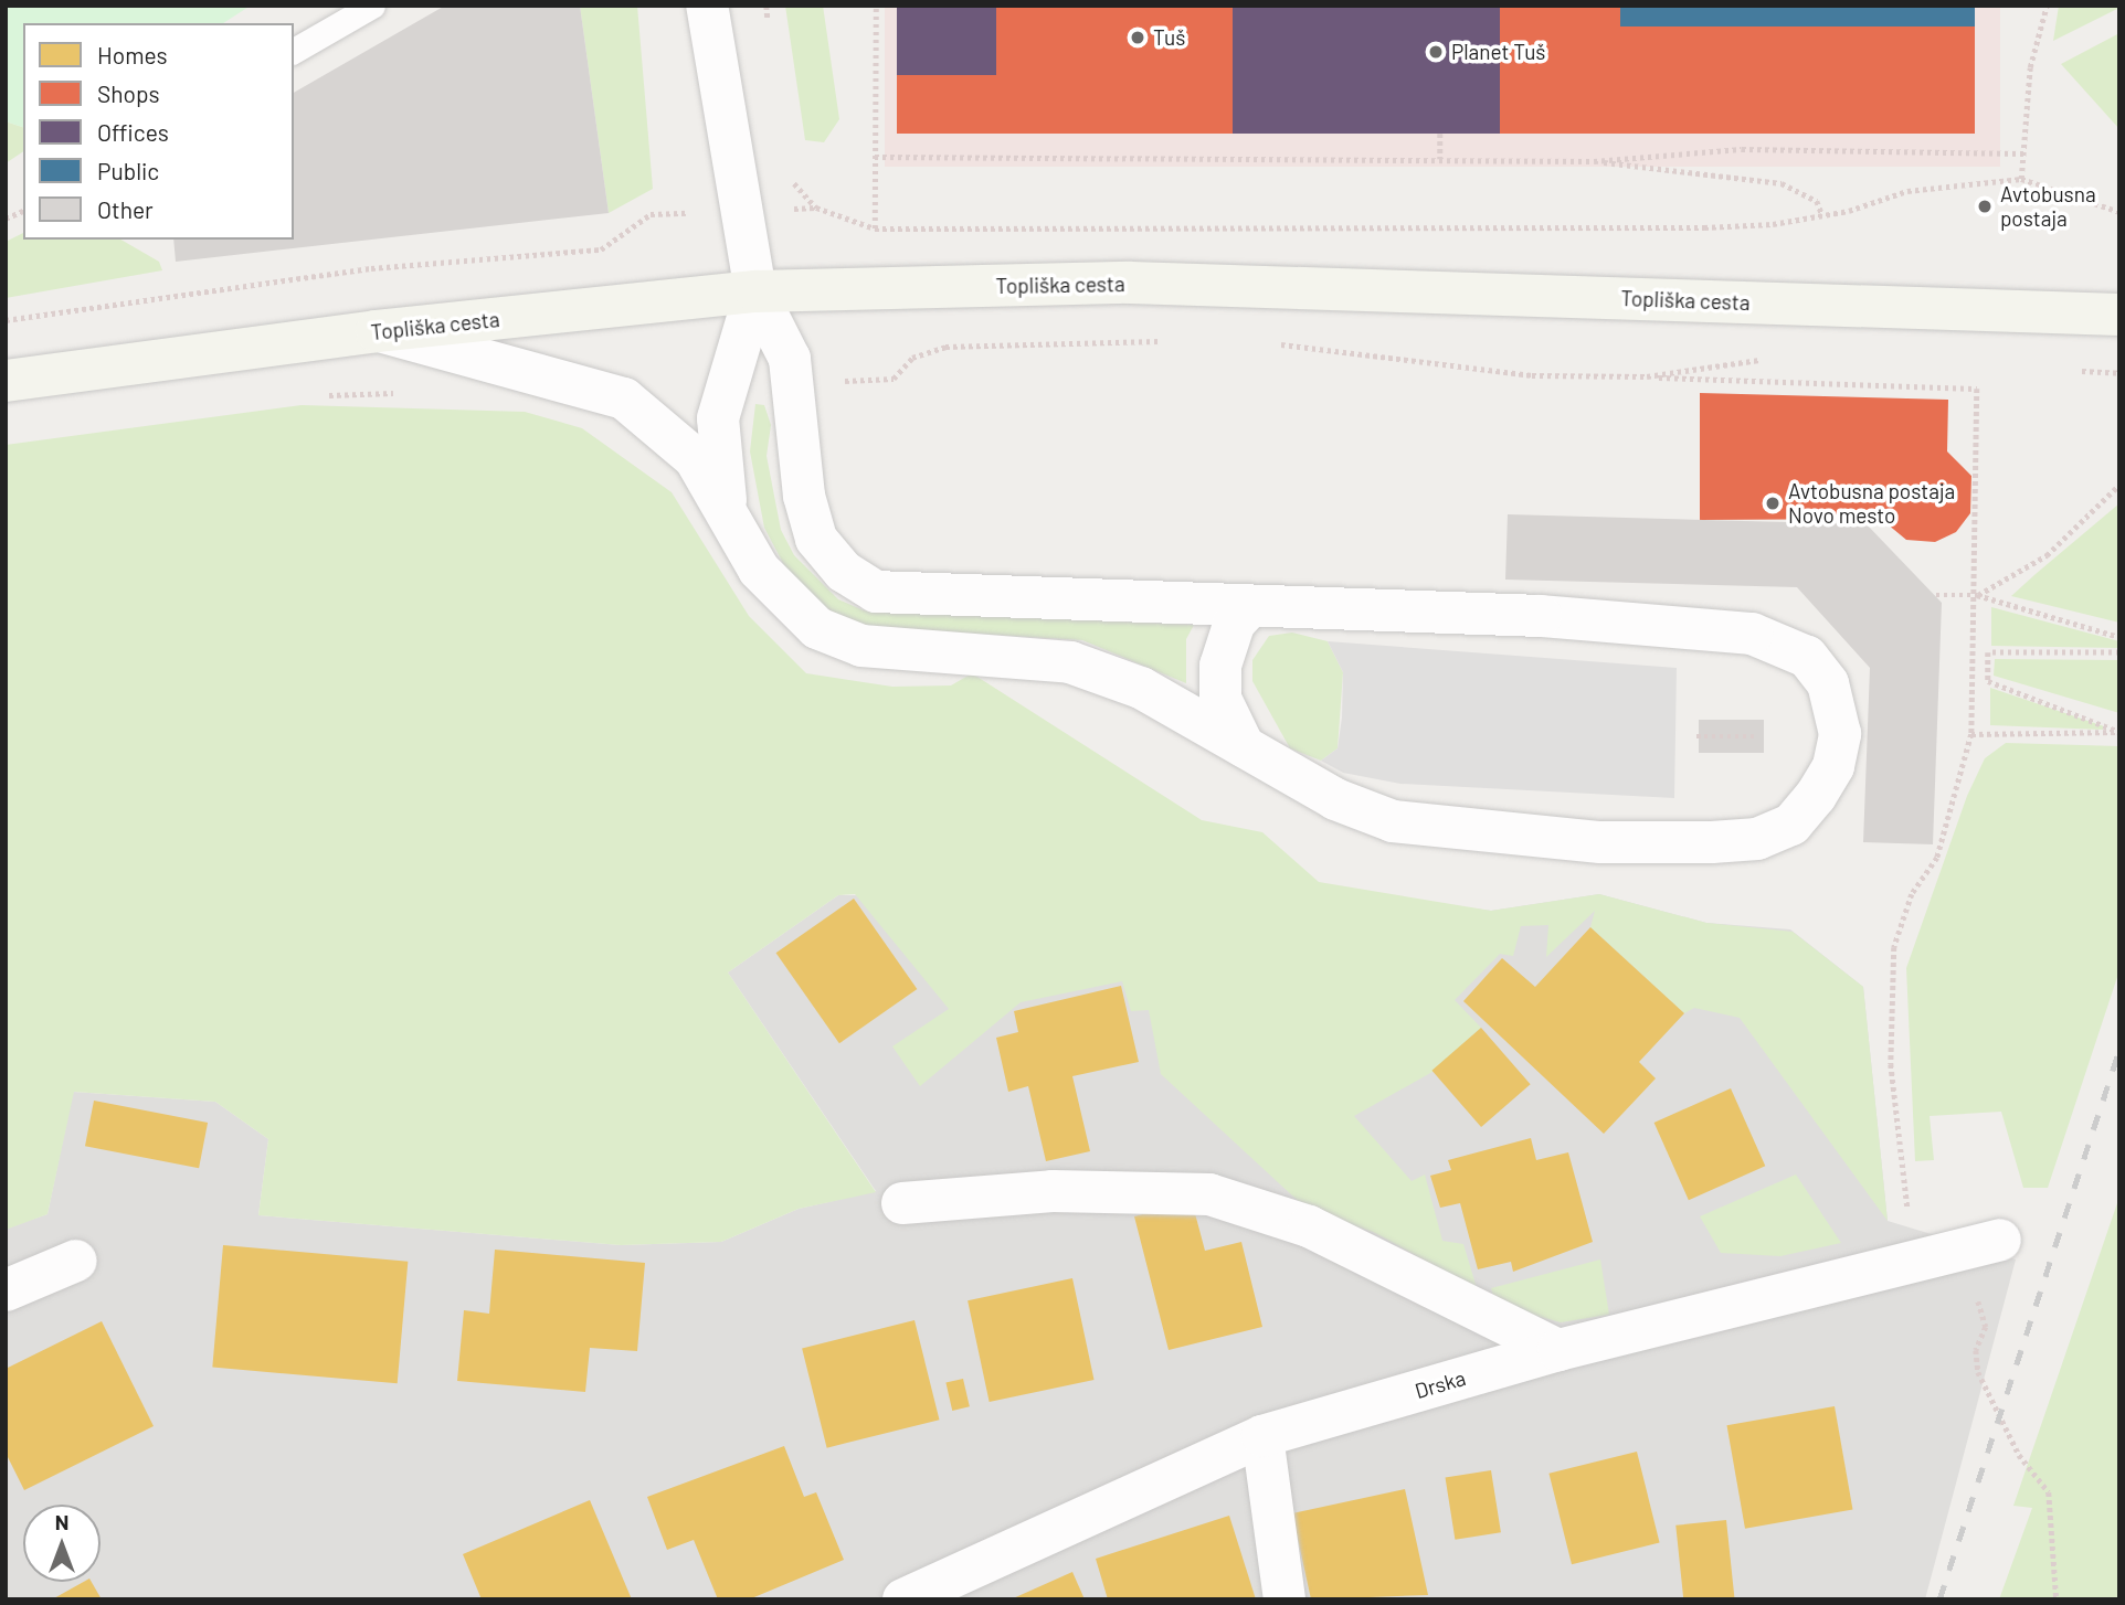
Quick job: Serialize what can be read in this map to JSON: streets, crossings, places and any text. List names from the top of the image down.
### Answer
{
  "streets": {
    "main road": ["Topliška cesta"],
    "street": ["Drska"]
  },
  "places": [
    "Tuš",
    "Planet Tuš",
    "Avtobusna postaja",
    "Avtobusna postaja Novo mesto"
  ],
  "legend": [
    "Homes",
    "Shops",
    "Offices",
    "Public",
    "Other"
  ],
  "north": "top"
}
